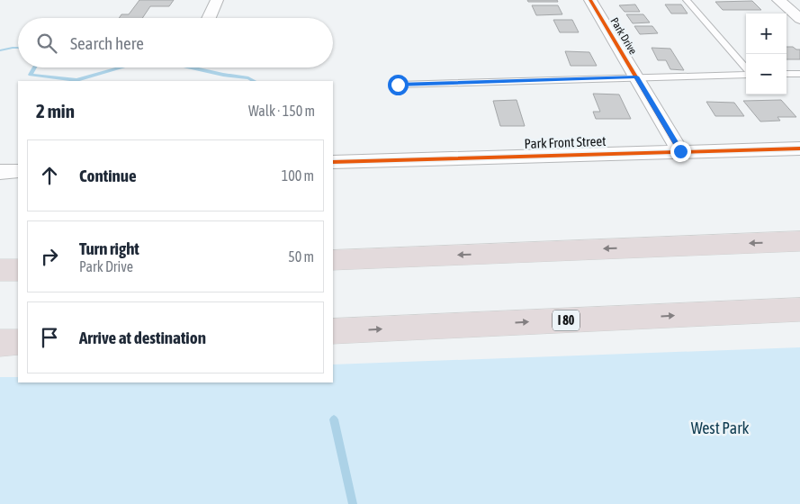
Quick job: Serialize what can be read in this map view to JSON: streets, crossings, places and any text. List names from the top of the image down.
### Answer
{
  "streets": {
    "highway": ["I 80"],
    "street": ["Park Drive", "Park Front Street"]
  },
  "crossings": [
    ["Park Drive", "Park Front Street"]
  ],
  "parks": ["West Park"],
  "page": {
    "map_buttons": ["+", "−"],
    "search": "Search here",
    "heading": ["2 min", "Walk · 150 m"],
    "list": [
      ["Continue", "100 m"],
      ["Turn right", "Park Drive", "50 m"],
      "Arrive at destination"
    ]
  }
}
